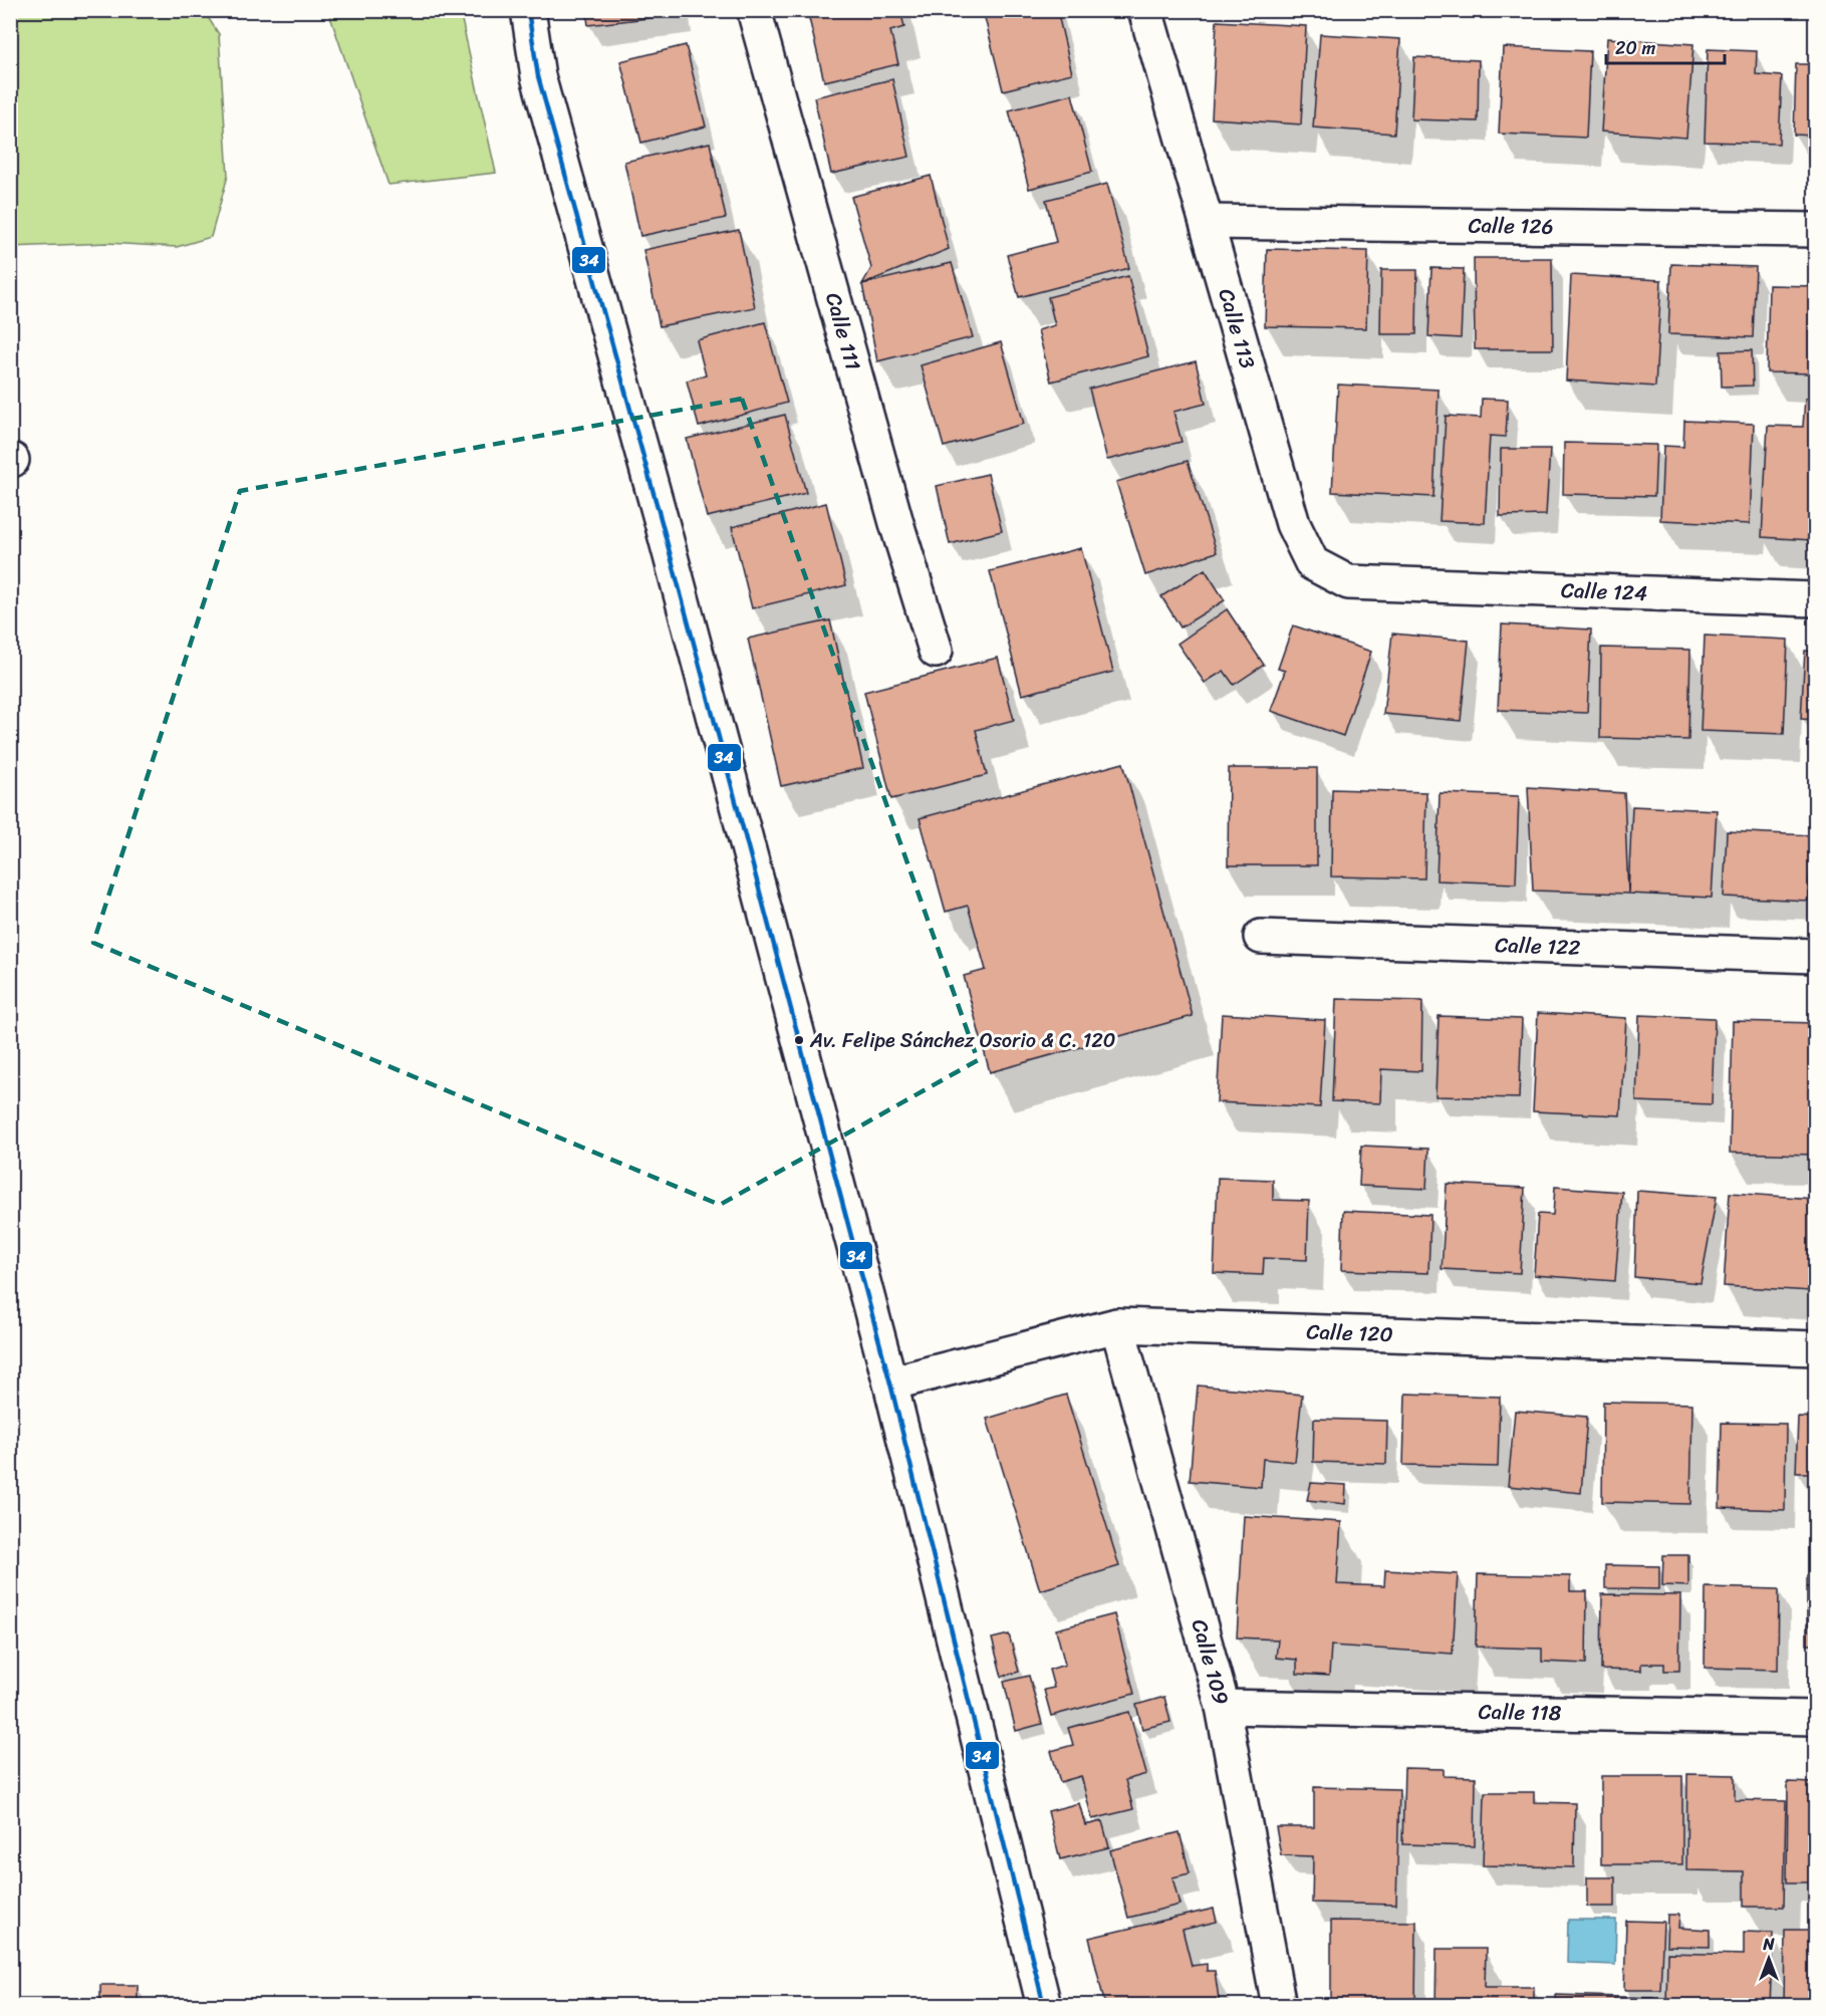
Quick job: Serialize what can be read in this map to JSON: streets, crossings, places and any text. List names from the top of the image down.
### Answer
{
  "streets": {
    "street": [
      "Calle 126",
      "Calle 113",
      "Calle 111",
      "Calle 124",
      "Calle 122",
      "Calle 120",
      "Calle 109",
      "Calle 118"
    ]
  },
  "crossings": [
    ["Calle 126", "Calle 113"],
    ["Calle 113", "Calle 124"],
    ["Calle 120", "Calle 109"],
    ["Calle 109", "Calle 118"]
  ],
  "places": ["Av. Felipe Sánchez Osorio & C. 120"],
  "lines": ["transit line 34"],
  "scale_bar": "20 m",
  "north": "top"
}
